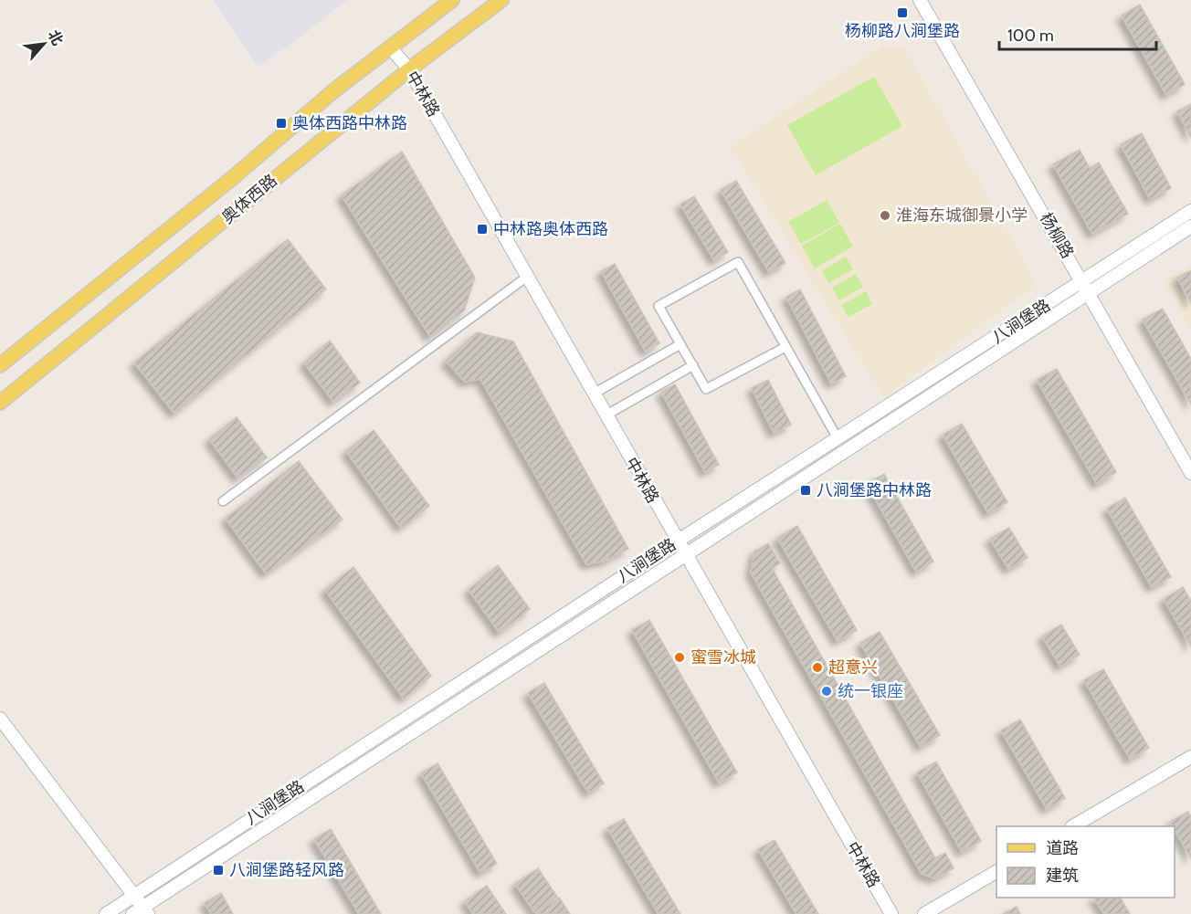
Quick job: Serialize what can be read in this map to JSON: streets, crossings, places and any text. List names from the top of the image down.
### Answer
{
  "streets": {
    "main road": ["奥体西路"],
    "street": ["中林路", "杨柳路", "八涧堡路"]
  },
  "crossings": [
    ["中林路", "奥体西路"],
    ["中林路", "八涧堡路"],
    ["杨柳路", "八涧堡路"]
  ],
  "places": {
    "transit": [
      "杨柳路八涧堡路",
      "奥体西路中林路",
      "中林路奥体西路",
      "八涧堡路中林路",
      "八涧堡路轻风路"
    ],
    "other": [
      "淮海东城御景小学",
      "蜜雪冰城",
      "超意兴",
      "统一银座"
    ]
  },
  "legend": ["道路", "建筑"],
  "scale_bar": "100 m",
  "north": "top right"
}
